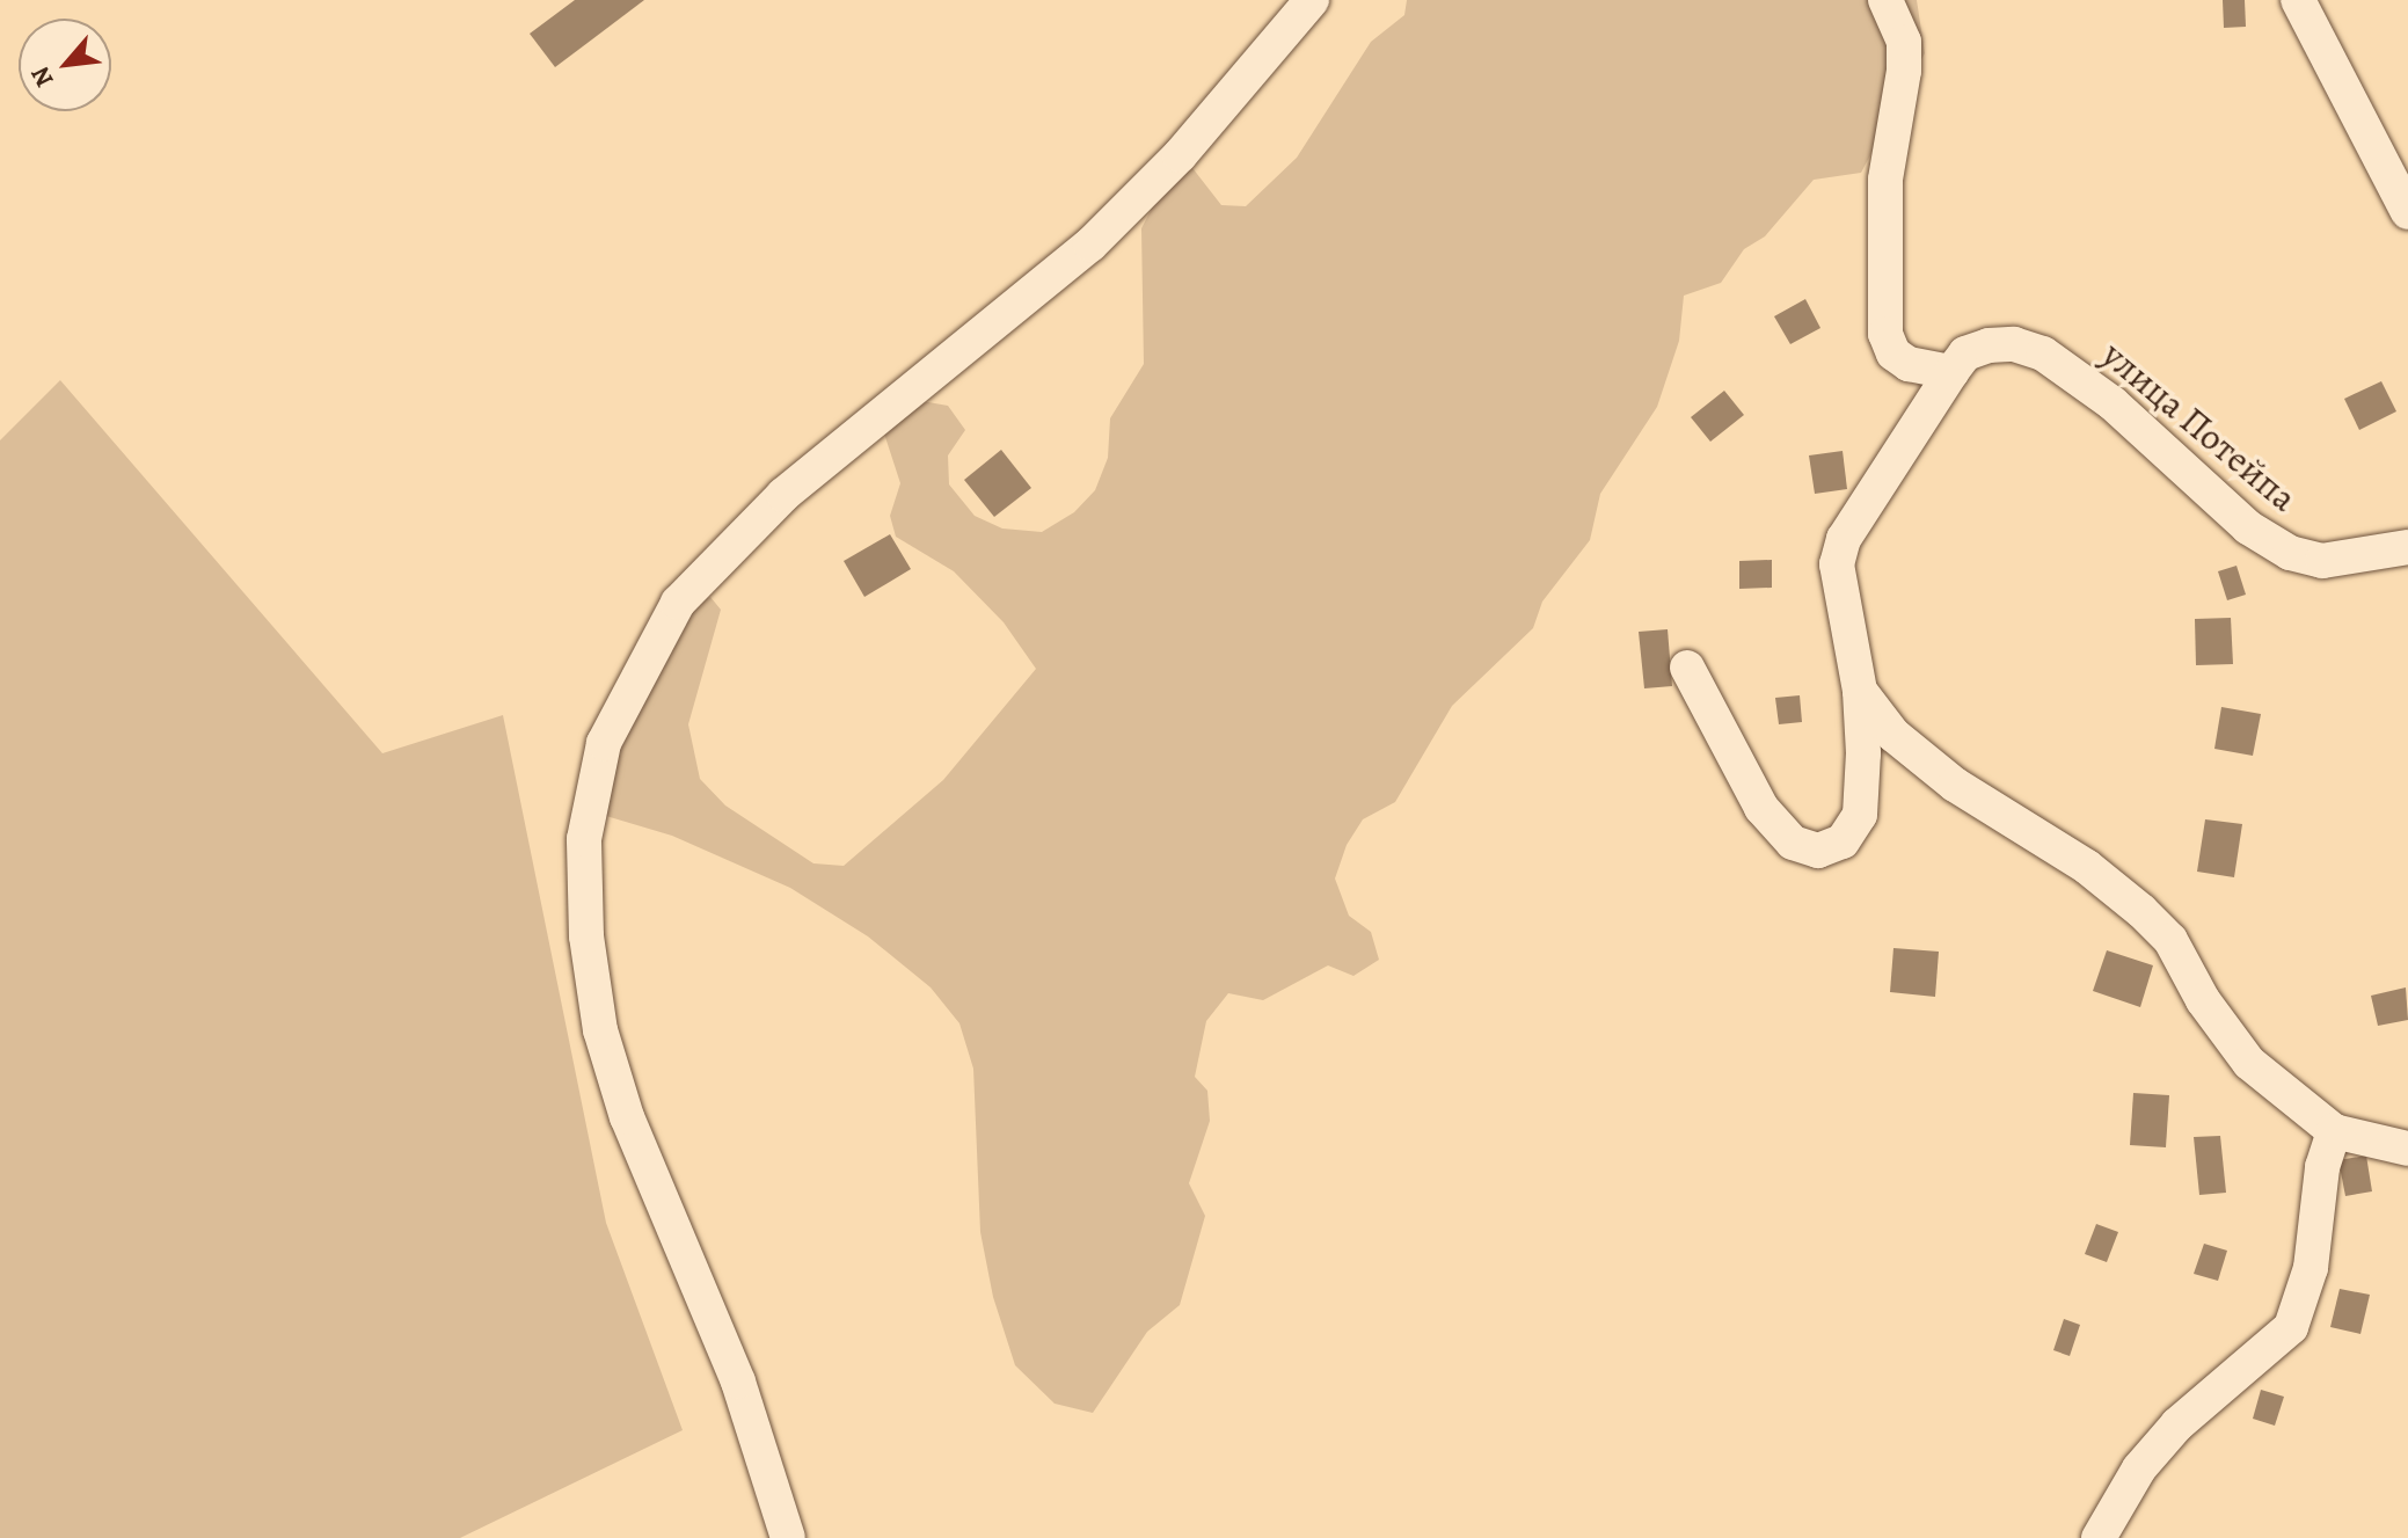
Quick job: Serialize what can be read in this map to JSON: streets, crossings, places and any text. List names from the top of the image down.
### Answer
{
  "streets": {
    "street": ["улица Потейпа"]
  },
  "north": "bottom left"
}
